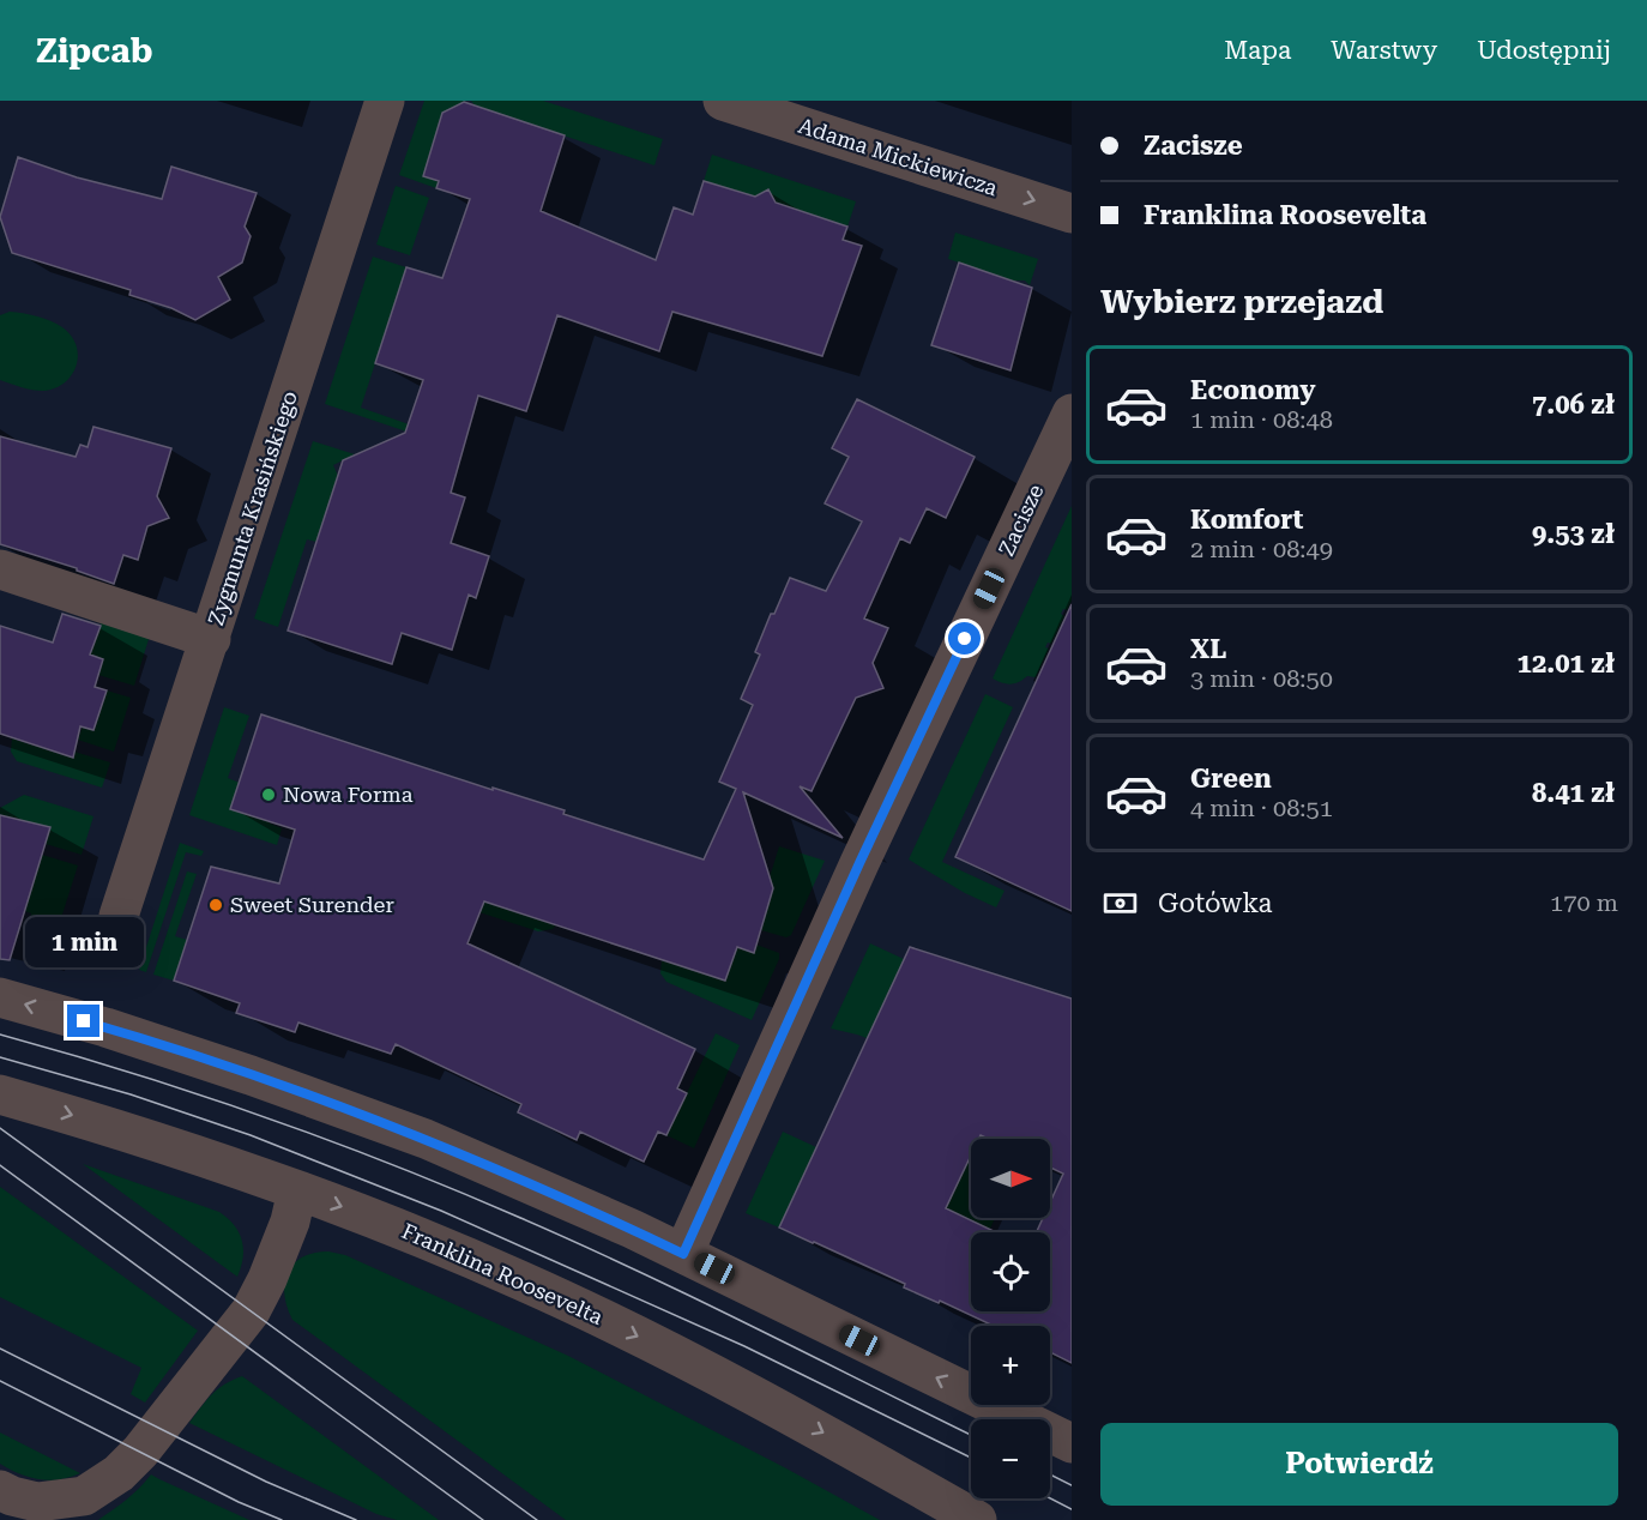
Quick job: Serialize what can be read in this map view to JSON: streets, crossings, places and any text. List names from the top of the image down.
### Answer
{
  "streets": {
    "street": [
      "Adama Mickiewicza",
      "Zygmunta Krasińskiego",
      "Zacisze",
      "Franklina Roosevelta"
    ]
  },
  "one_way": ["Adama Mickiewicza"],
  "places": ["Nowa Forma", "Sweet Surender"],
  "north": "right",
  "page": {
    "header": "Zipcab",
    "nav": ["Mapa", "Warstwy", "Udostępnij"],
    "banner": ["Zacisze", "Franklina Roosevelta"],
    "heading": "Wybierz przejazd",
    "list": [
      {
        "name": "Economy",
        "note": "1 min · 08:48",
        "value": "7.06 zł"
      },
      {
        "name": "Komfort",
        "note": "2 min · 08:49",
        "value": "9.53 zł"
      },
      {
        "name": "XL",
        "note": "3 min · 08:50",
        "value": "12.01 zł"
      },
      {
        "name": "Green",
        "note": "4 min · 08:51",
        "value": "8.41 zł"
      }
    ],
    "pay": ["Gotówka", "170 m"],
    "bubble": "1 min",
    "map_buttons": ["+", "−"],
    "buttons": "Potwierdź"
  }
}
